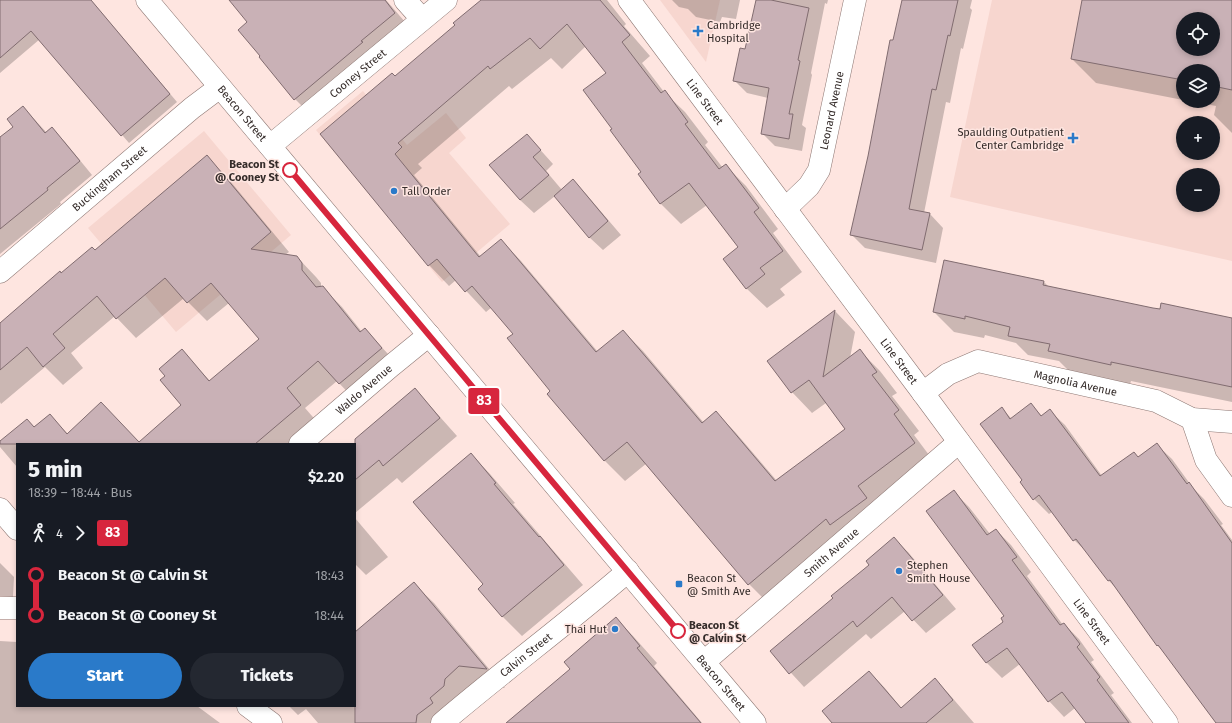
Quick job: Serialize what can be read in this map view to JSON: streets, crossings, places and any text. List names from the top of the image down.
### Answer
{
  "streets": {
    "street": [
      "Cooney Street",
      "Line Street",
      "Leonard Avenue",
      "Beacon Street",
      "Buckingham Street",
      "Magnolia Avenue",
      "Waldo Avenue",
      "Smith Avenue",
      "Calvin Street"
    ]
  },
  "crossings": [
    ["Cooney Street", "Beacon Street"],
    ["Line Street", "Leonard Avenue"],
    ["Line Street", "Magnolia Avenue"],
    ["Line Street", "Smith Avenue"],
    ["Beacon Street", "Buckingham Street"],
    ["Beacon Street", "Waldo Avenue"],
    ["Beacon Street", "Smith Avenue"],
    ["Beacon Street", "Calvin Street"]
  ],
  "places": {
    "health": ["Cambridge Hospital", "Spaulding Outpatient Center Cambridge"],
    "other": [
      "Beacon St @ Cooney St",
      "Tall Order",
      "Stephen Smith House",
      "Thai Hut",
      "Beacon St @ Calvin St"
    ],
    "transit": ["Beacon St @ Smith Ave"]
  },
  "lines": ["bus line 83"],
  "page": {
    "on_map": "83",
    "map_buttons": ["+", "−"],
    "heading": ["5 min", "18:39 – 18:44 · Bus", "$2.20"],
    "legs": ["4", "83"],
    "list": [
      {
        "name": "Beacon St @ Calvin St",
        "value": "18:43"
      },
      {
        "name": "Beacon St @ Cooney St",
        "value": "18:44"
      }
    ],
    "buttons": ["Start", "Tickets"]
  }
}
